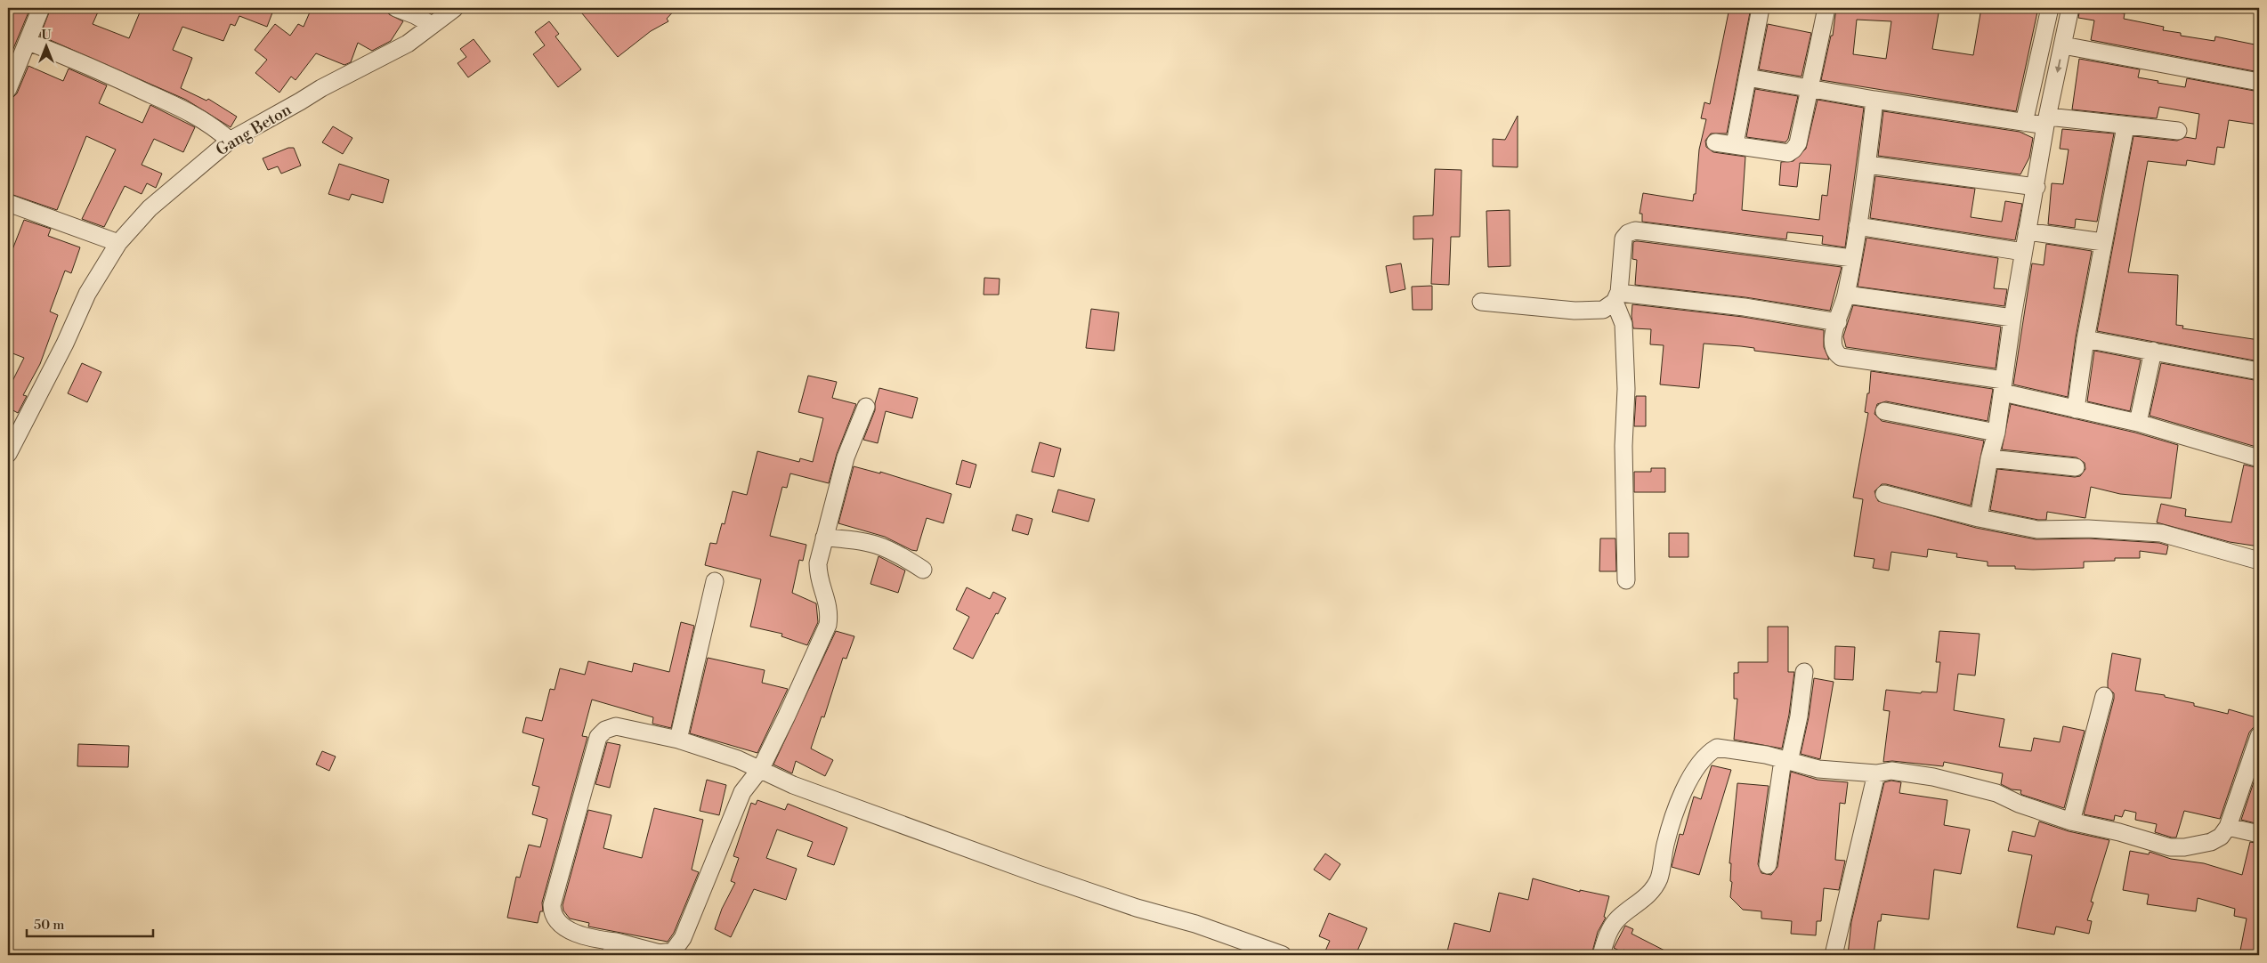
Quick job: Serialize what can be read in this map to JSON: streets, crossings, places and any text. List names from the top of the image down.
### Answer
{
  "streets": {
    "street": ["Gang Beton"]
  },
  "scale_bar": "50 m",
  "north": "top"
}
